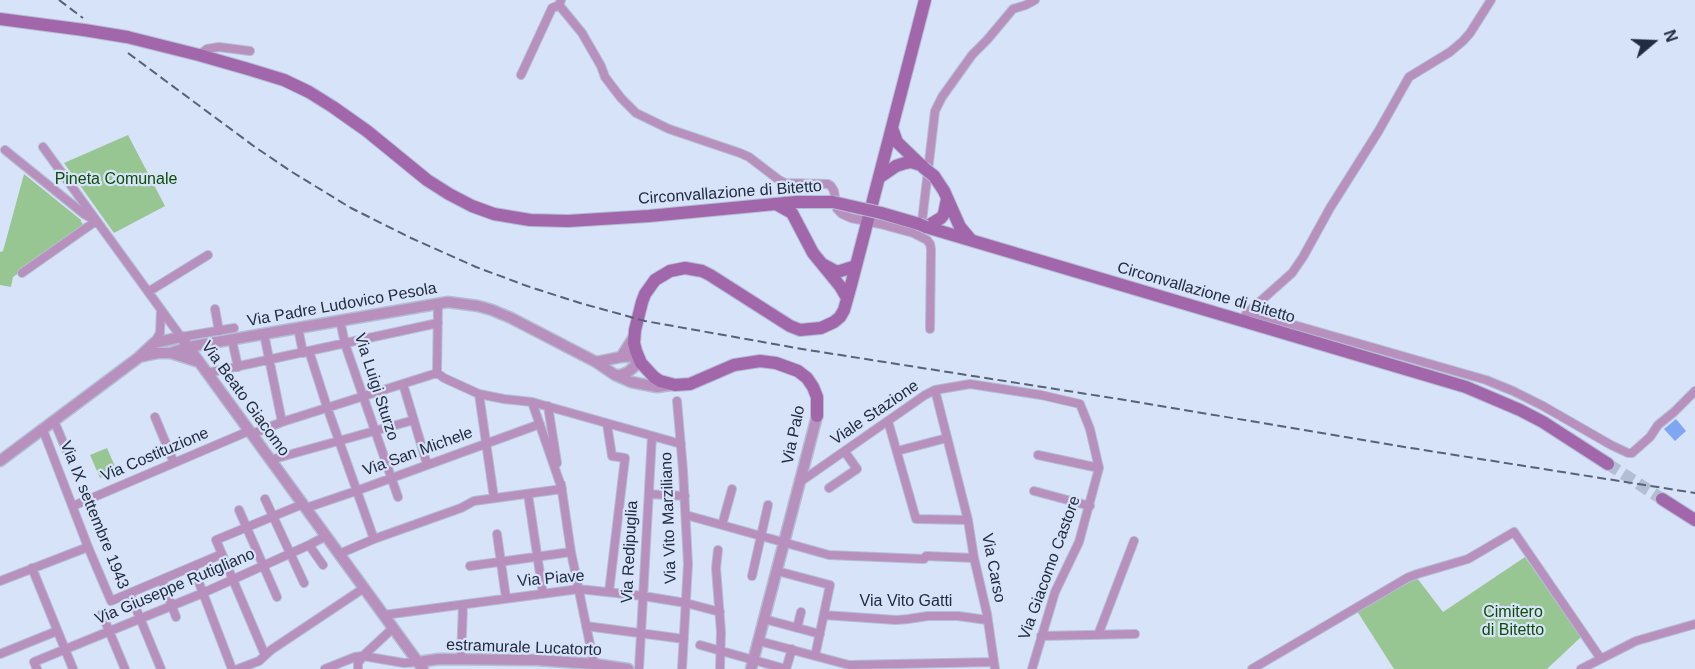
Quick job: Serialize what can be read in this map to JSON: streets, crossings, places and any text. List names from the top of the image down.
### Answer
{
  "streets": {
    "main road": ["Circonvallazione di Bitetto", "Via Palo"],
    "street": [
      "Via Padre Ludovico Pesola",
      "Via Luigi Sturzo",
      "Via Beato Giacomo",
      "Viale Stazione",
      "Via San Michele",
      "Via Costituzione",
      "Via IX settembre 1943",
      "Via Vito Marziliano",
      "Via Redipuglia",
      "Via Carso",
      "Via Giacomo Castore",
      "Via Piave",
      "Via Giuseppe Rutigliano",
      "Via Vito Gatti",
      "estramurale Lucatorto"
    ]
  },
  "crossings": [
    ["Via Padre Ludovico Pesola", "Via Luigi Sturzo"],
    ["Via Padre Ludovico Pesola", "Via Beato Giacomo"],
    ["Via Padre Ludovico Pesola", "Via Palo"],
    ["Via Luigi Sturzo", "Via San Michele"],
    ["Via Luigi Sturzo", "Via Costituzione"],
    ["Via Beato Giacomo", "Via San Michele"],
    ["Via Beato Giacomo", "Via Costituzione"],
    ["Via Beato Giacomo", "Via Piave"],
    ["Via Beato Giacomo", "Via Giuseppe Rutigliano"],
    ["Via Beato Giacomo", "estramurale Lucatorto"],
    ["Viale Stazione", "Via Palo"],
    ["Viale Stazione", "Via Carso"],
    ["Viale Stazione", "Via Giacomo Castore"],
    ["Via San Michele", "Via IX settembre 1943"],
    ["Via Costituzione", "Via IX settembre 1943"],
    ["Via Vito Marziliano", "Via Piave"],
    ["Via Redipuglia", "Via Piave"],
    ["Via Carso", "Via Vito Gatti"]
  ],
  "parks": ["Pineta Comunale", "Cimitero di Bitetto"],
  "north": "right"
}
